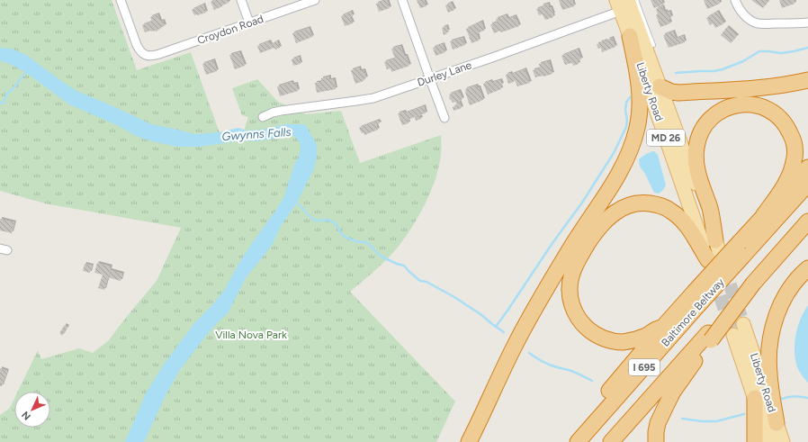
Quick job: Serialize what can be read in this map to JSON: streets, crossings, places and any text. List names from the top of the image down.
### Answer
{
  "streets": {
    "highway": ["Baltimore Beltway", "I 695"],
    "main road": ["Liberty Road", "MD 26"],
    "street": ["Croydon Road", "Durley Lane"]
  },
  "crossings": [
    ["Durley Lane", "Liberty Road"]
  ],
  "water": ["Gwynns Falls"],
  "parks": ["Villa Nova Park"],
  "north": "bottom left"
}
